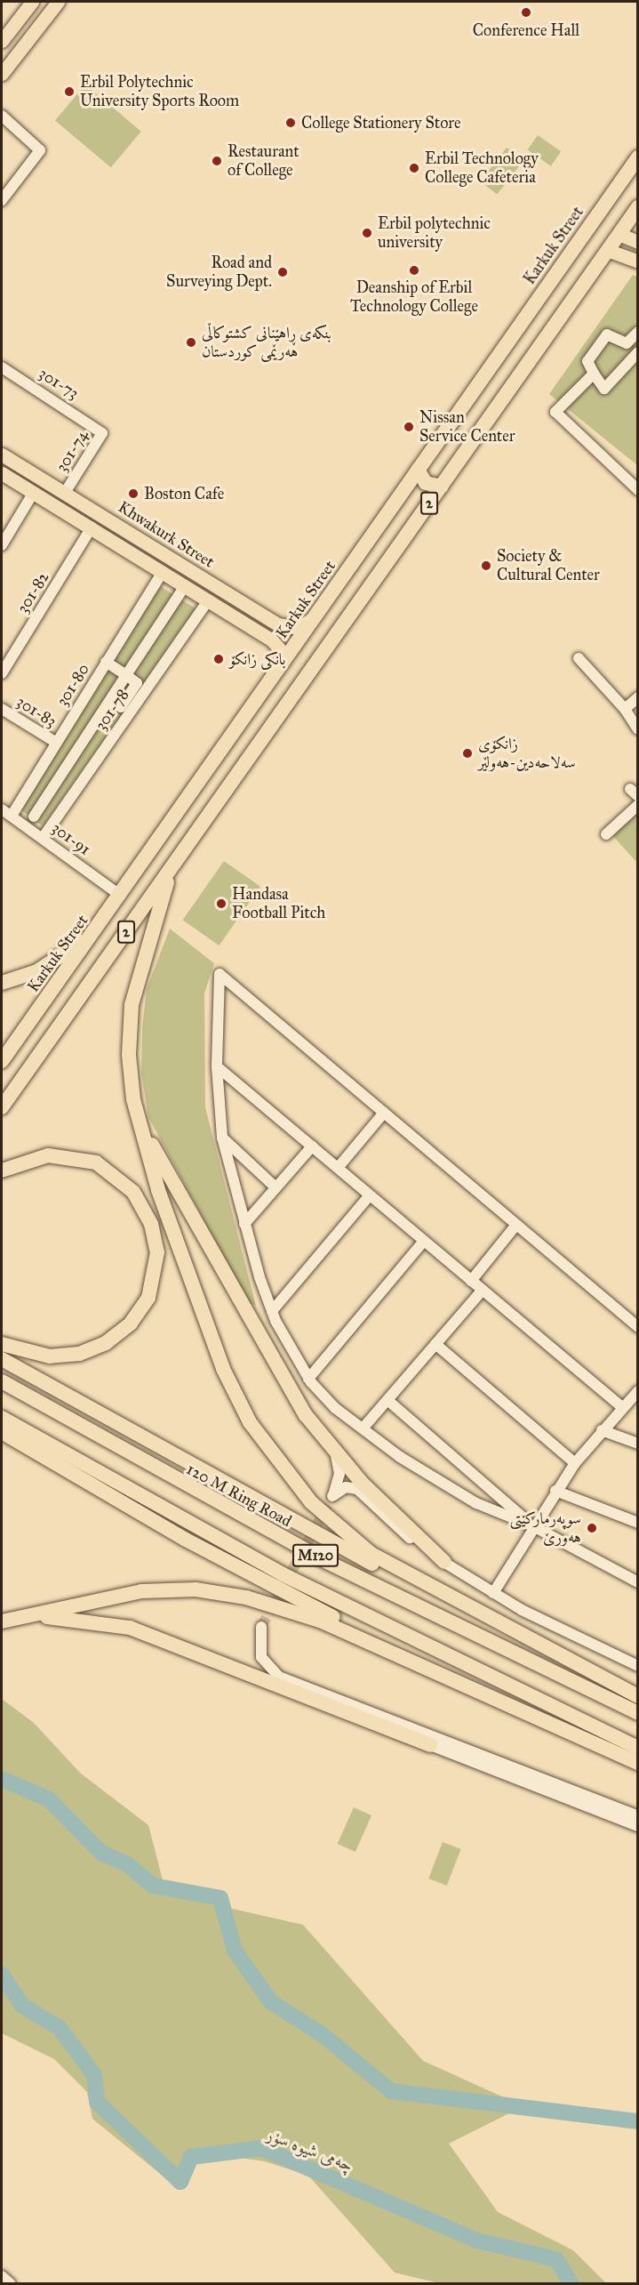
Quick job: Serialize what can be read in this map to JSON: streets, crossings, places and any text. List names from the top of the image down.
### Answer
{
  "streets": {
    "highway": [
      "Karkuk Street",
      "2",
      "120 M Ring Road",
      "M120"
    ],
    "main road": ["Khwakurk Street"],
    "street": [
      "301-73",
      "301-74",
      "301-82",
      "301-80",
      "301-78",
      "301-83",
      "301-91"
    ]
  },
  "crossings": [
    ["Karkuk Street", "Khwakurk Street"],
    ["Karkuk Street", "301-91"],
    ["301-73", "301-74"],
    ["301-74", "Khwakurk Street"],
    ["301-80", "301-83"],
    ["301-80", "301-91"],
    ["301-78", "301-91"]
  ],
  "water": ["چەمی شیوە سۆر"],
  "places": [
    "Conference Hall",
    "Erbil Polytechnic University Sports Room",
    "College Stationery Store",
    "Restaurant of College",
    "Erbil Technology College Cafeteria",
    "Erbil polytechnic university",
    "Deanship of Erbil Technology College",
    "Road and Surveying Dept.",
    "بنکەی ڕاهێنانی کشتوکاڵی هەرێمی کوردستان",
    "Nissan Service Center",
    "Boston Cafe",
    "Society & Cultural Center",
    "بانکی زانکۆ",
    "زانکۆی سەلاحەدین-هەولێر",
    "Handasa Football Pitch",
    "سوپەرمارکێتی هەورێ"
  ]
}
